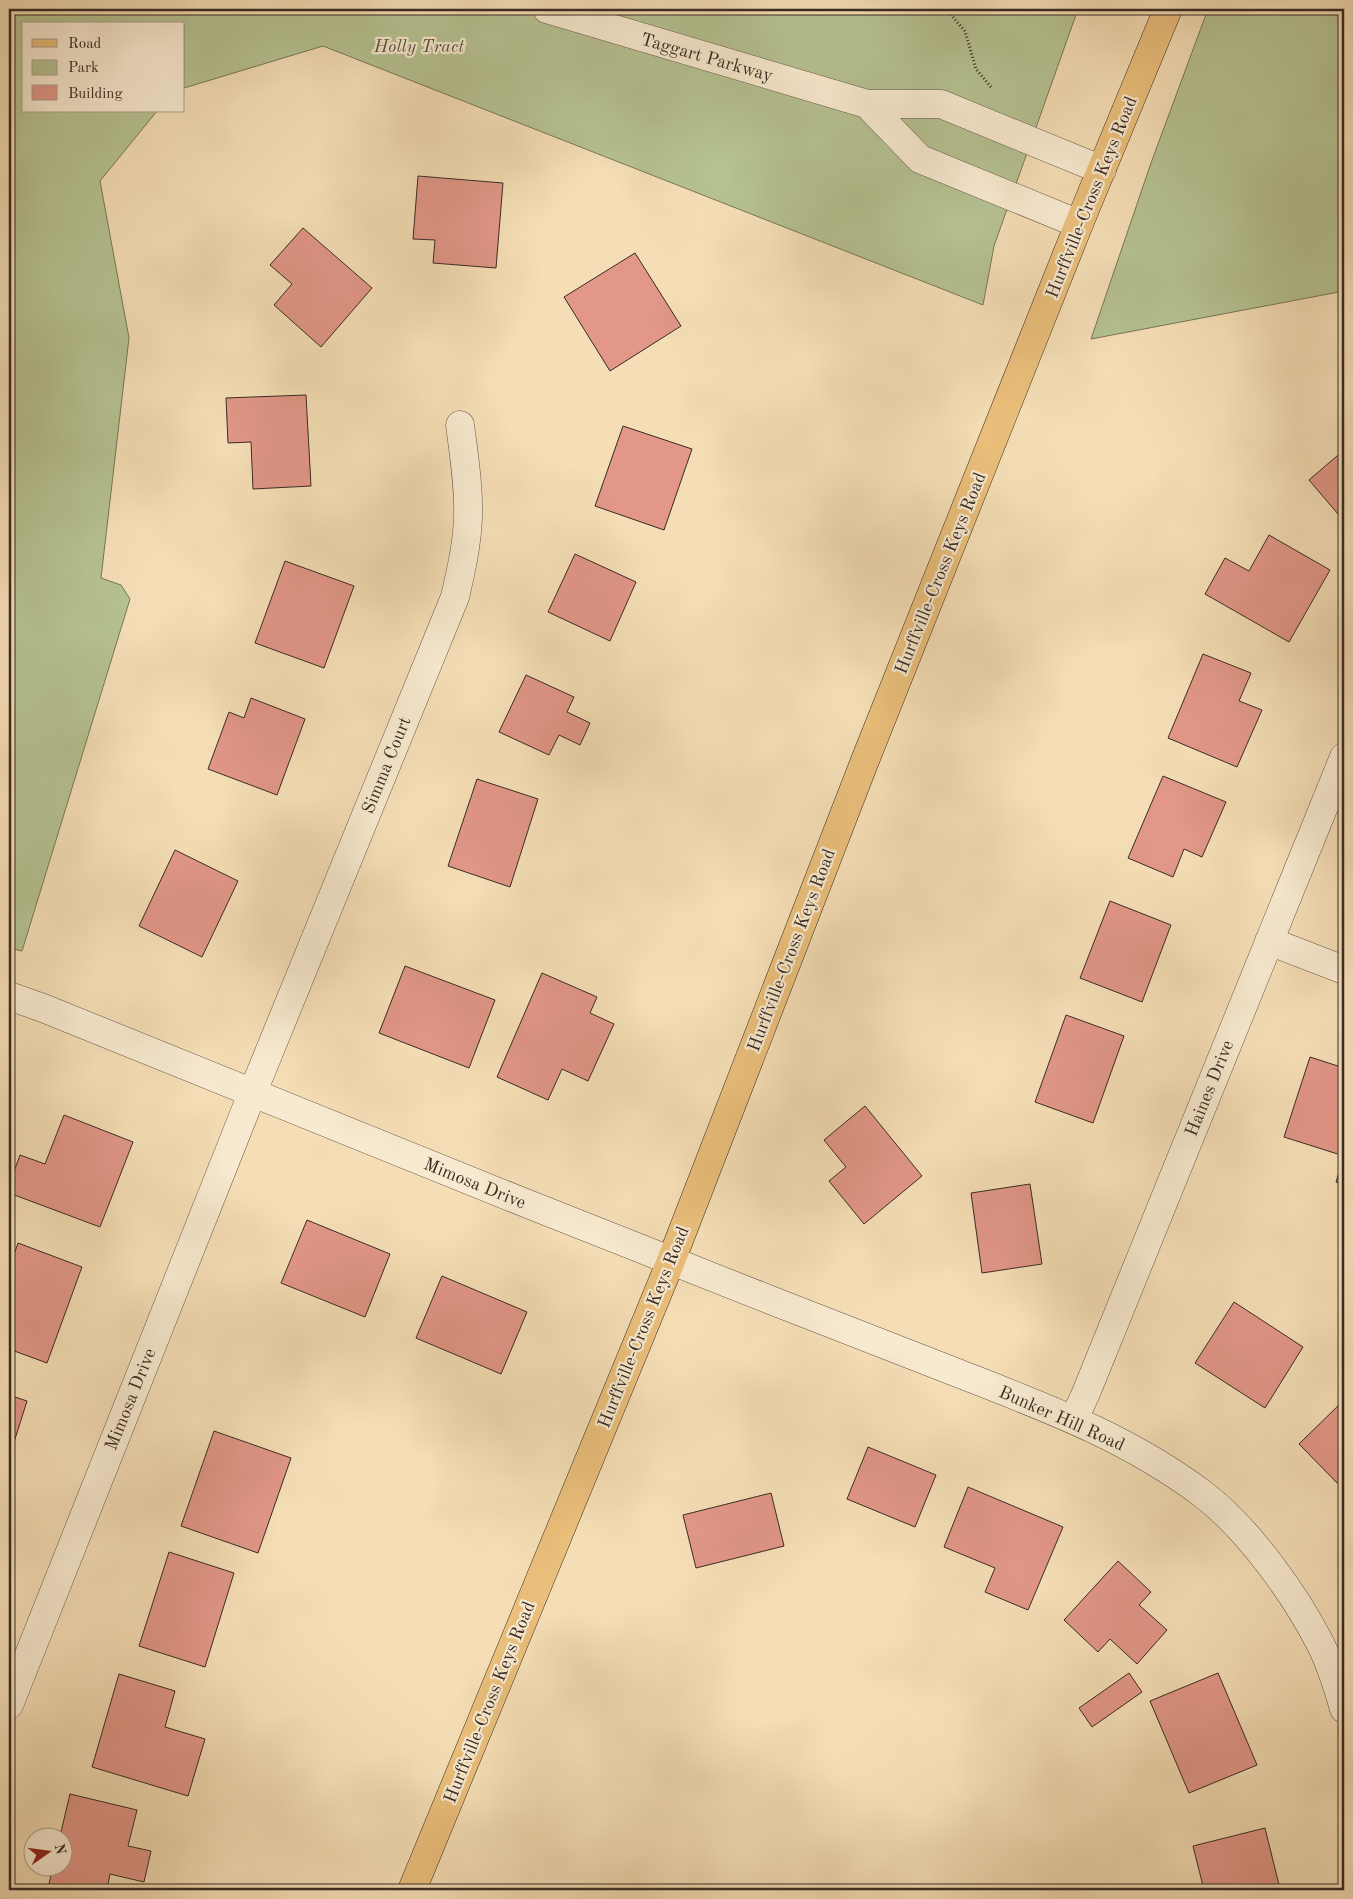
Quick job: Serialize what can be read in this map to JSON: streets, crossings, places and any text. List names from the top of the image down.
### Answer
{
  "streets": {
    "main road": ["Hurffville-Cross Keys Road"],
    "street": [
      "Taggart Parkway",
      "Simma Court",
      "Haines Drive",
      "Mimosa Drive",
      "Bunker Hill Road"
    ]
  },
  "crossings": [
    ["Taggart Parkway", "Hurffville-Cross Keys Road"],
    ["Hurffville-Cross Keys Road", "Mimosa Drive"],
    ["Hurffville-Cross Keys Road", "Bunker Hill Road"],
    ["Simma Court", "Mimosa Drive"],
    ["Haines Drive", "Bunker Hill Road"],
    ["Mimosa Drive", "Bunker Hill Road"]
  ],
  "parks": ["Holly Tract"],
  "legend": ["Road", "Park", "Building"],
  "north": "right"
}
